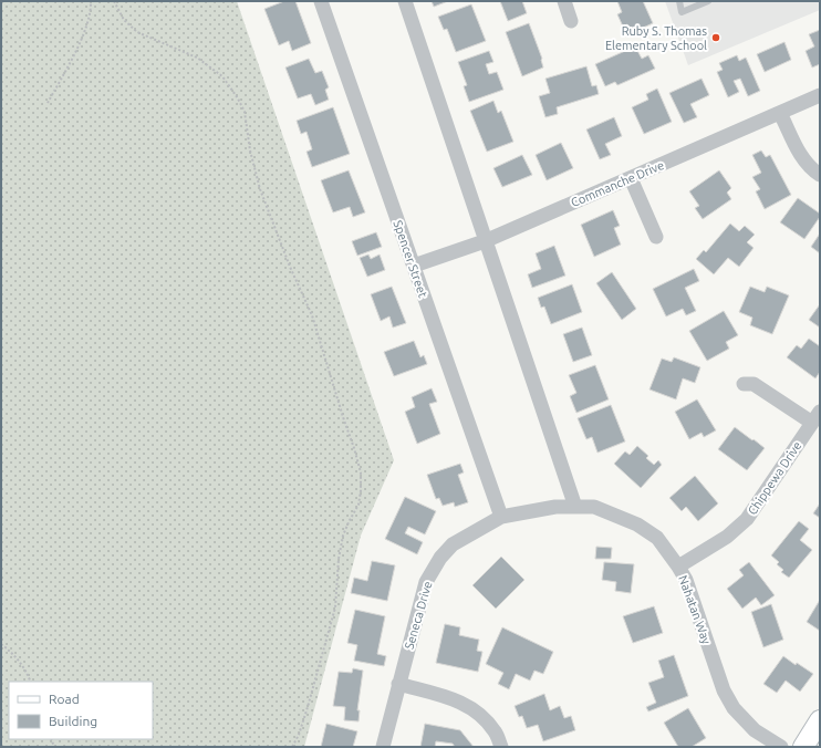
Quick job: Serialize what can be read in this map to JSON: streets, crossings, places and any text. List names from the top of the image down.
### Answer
{
  "streets": {
    "street": [
      "Commanche Drive",
      "Spencer Street",
      "Chippewa Drive",
      "Nahatan Way",
      "Seneca Drive"
    ]
  },
  "crossings": [
    ["Commanche Drive", "Spencer Street"],
    ["Spencer Street", "Nahatan Way"],
    ["Spencer Street", "Seneca Drive"],
    ["Chippewa Drive", "Nahatan Way"],
    ["Nahatan Way", "Seneca Drive"]
  ],
  "places": ["Ruby S. Thomas Elementary School"],
  "legend": ["Road", "Building"]
}
